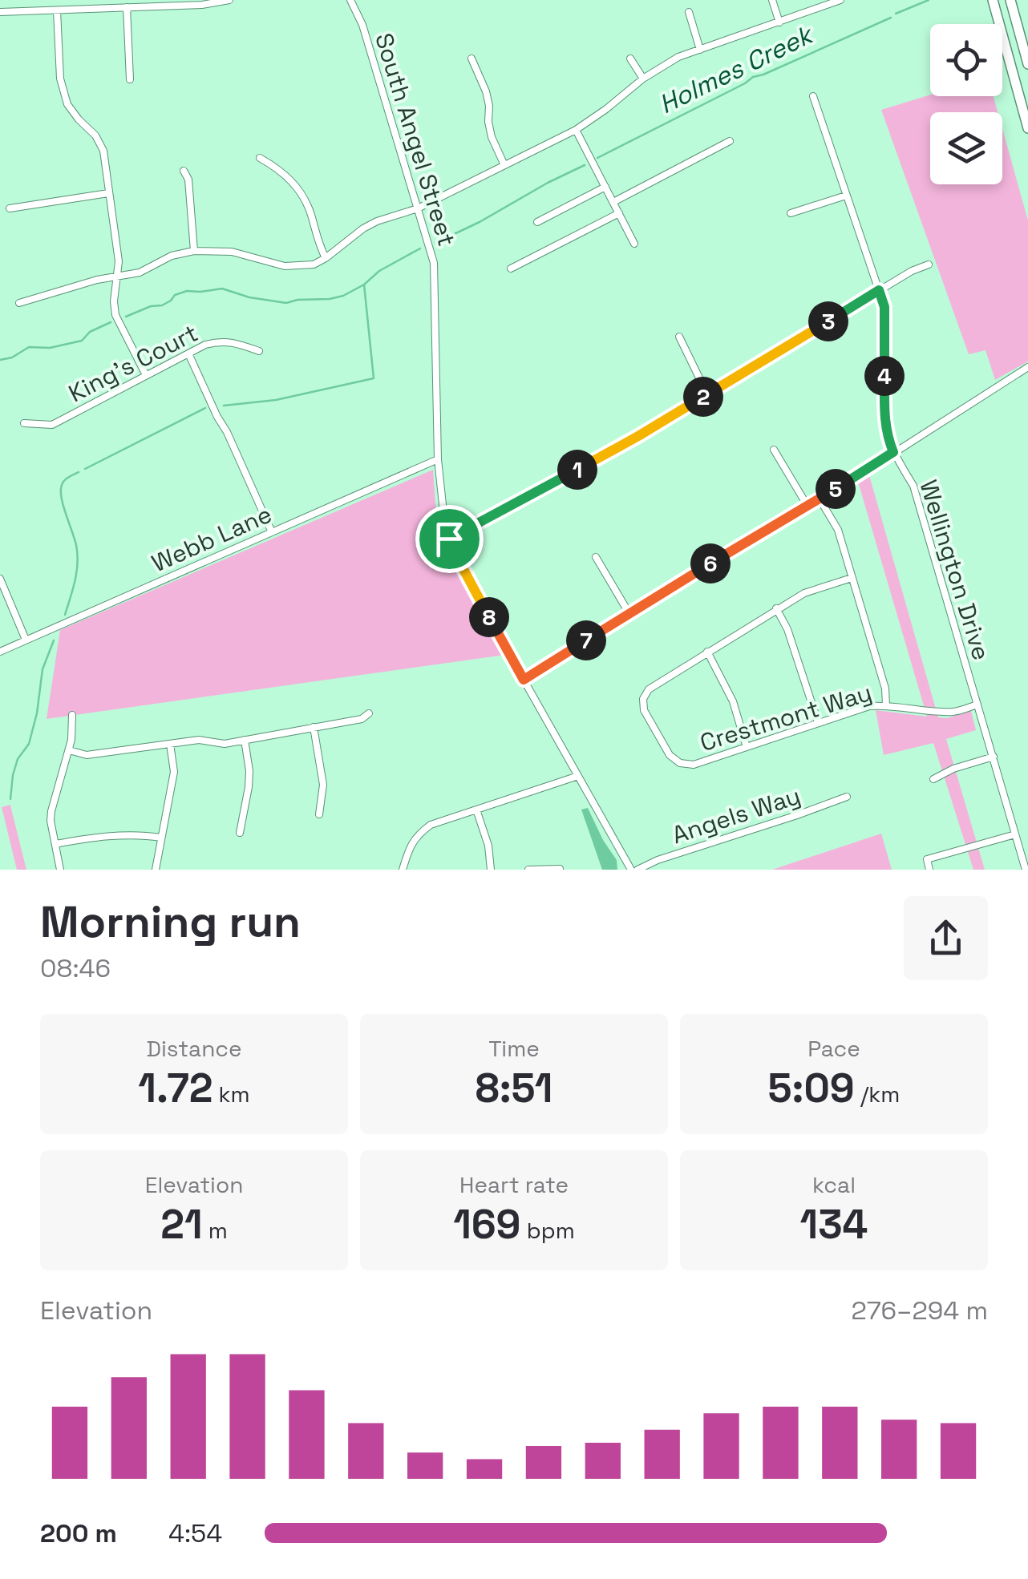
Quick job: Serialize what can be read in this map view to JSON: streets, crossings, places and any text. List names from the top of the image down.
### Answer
{
  "streets": {
    "street": [
      "South Angel Street",
      "King's Court",
      "Webb Lane",
      "Wellington Drive",
      "Crestmont Way",
      "Angels Way"
    ]
  },
  "crossings": [
    ["South Angel Street", "Webb Lane"],
    ["South Angel Street", "Angels Way"],
    ["Wellington Drive", "Crestmont Way"]
  ],
  "water": ["Holmes Creek"],
  "page": {
    "pins": [
      "3",
      "4",
      "2",
      "1",
      "5",
      "6",
      "8",
      "7"
    ],
    "heading": ["Morning run", "08:46"],
    "stats": [
      ["Distance", "1.72 km"],
      ["Time", "8:51"],
      ["Pace", "5:09 /km"],
      ["Elevation", "21 m"],
      ["Heart rate", "169 bpm"],
      ["kcal", "134"]
    ],
    "chart": ["Elevation", "276–294 m"],
    "list": [
      {
        "name": "200 m",
        "note": "4:54"
      }
    ]
  }
}
